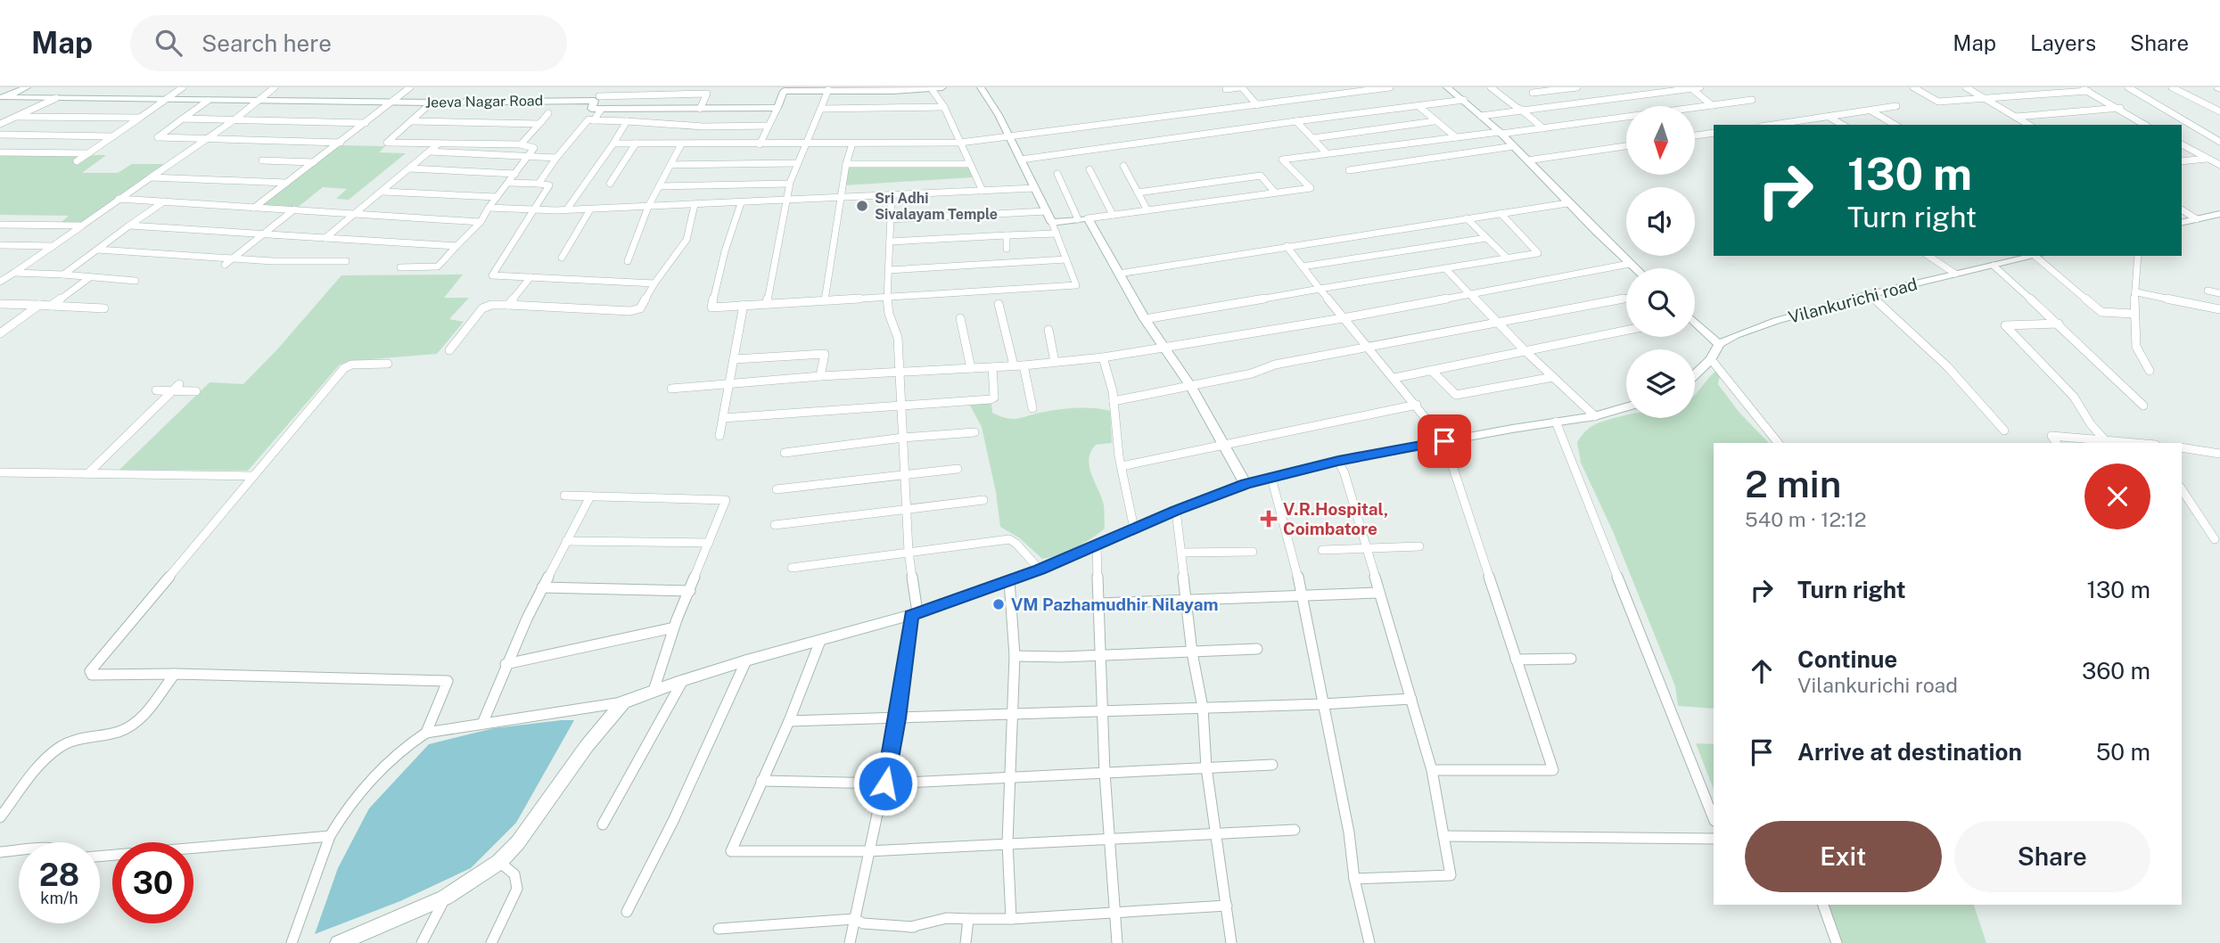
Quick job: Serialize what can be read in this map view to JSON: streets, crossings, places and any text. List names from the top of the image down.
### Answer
{
  "streets": {
    "street": ["Jeeva Nagar Road", "Vilankurichi road"]
  },
  "places": {
    "other": ["Sri Adhi Sivalayam Temple", "VM Pazhamudhir Nilayam"],
    "health": ["V.R.Hospital, Coimbatore"]
  },
  "north": "bottom",
  "page": {
    "header": "Map",
    "search": "Search here",
    "nav": ["Map", "Layers", "Share"],
    "turn": ["130 m", "Turn right"],
    "heading": ["2 min", "540 m · 12:12"],
    "list": [
      {
        "name": "Turn right",
        "value": "130 m"
      },
      {
        "name": "Continue",
        "note": "Vilankurichi road",
        "value": "360 m"
      },
      {
        "name": "Arrive at destination",
        "value": "50 m"
      }
    ],
    "buttons": ["Exit", "Share"],
    "speed": "28 km/h",
    "limit": "30"
  }
}
